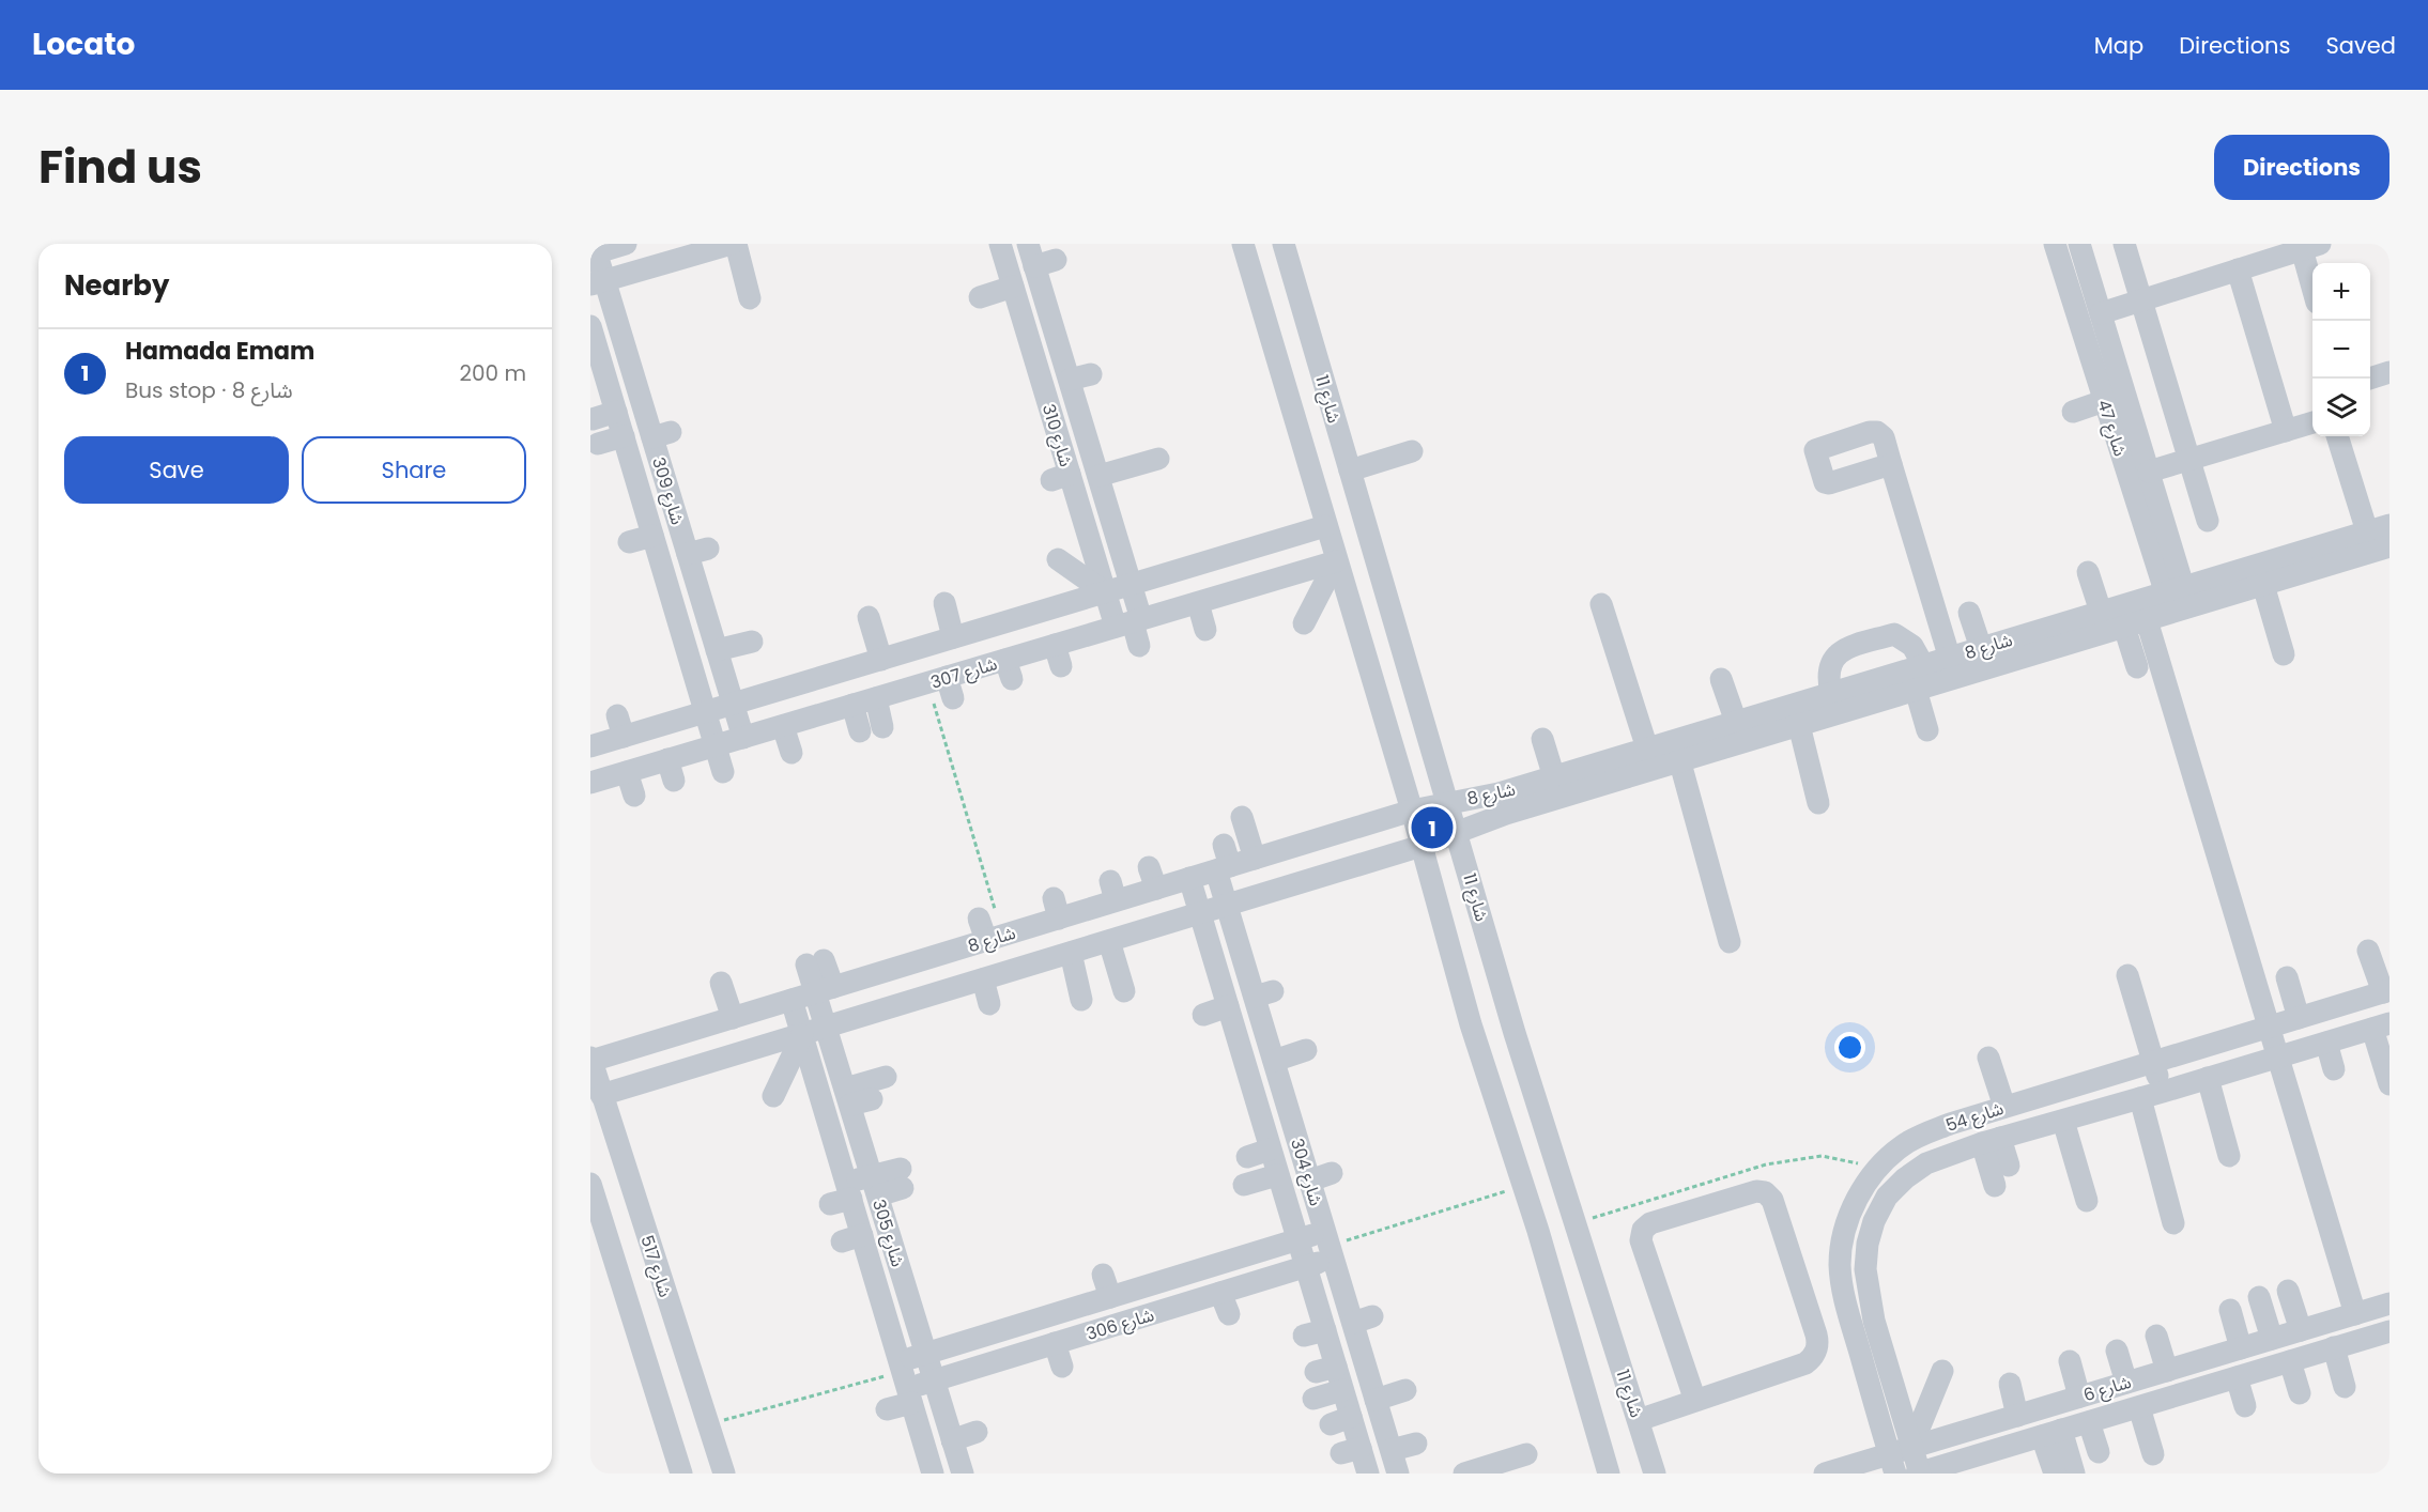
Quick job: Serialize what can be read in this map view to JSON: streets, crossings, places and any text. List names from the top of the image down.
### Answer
{
  "streets": {
    "street": [
      "شارع 11",
      "شارع 47",
      "شارع 310",
      "شارع 309",
      "شارع 8",
      "شارع 307",
      "شارع 54",
      "شارع 304",
      "شارع 305",
      "شارع 517",
      "شارع 306",
      "شارع 6"
    ]
  },
  "crossings": [
    ["شارع 11", "شارع 8"],
    ["شارع 47", "شارع 8"],
    ["شارع 310", "شارع 307"],
    ["شارع 309", "شارع 307"],
    ["شارع 8", "شارع 304"],
    ["شارع 8", "شارع 305"],
    ["شارع 8", "شارع 517"],
    ["شارع 54", "شارع 6"],
    ["شارع 304", "شارع 306"],
    ["شارع 305", "شارع 306"]
  ],
  "page": {
    "header": "Locato",
    "nav": ["Map", "Directions", "Saved"],
    "title": "Find us",
    "buttons": [
      "Directions",
      ["Save", "Share"]
    ],
    "heading": "Nearby",
    "map_buttons": ["+", "−"],
    "list": [
      {
        "mark": "1",
        "name": "Hamada Emam",
        "note": "Bus stop · شارع 8",
        "value": "200 m"
      }
    ],
    "pins": "1"
  }
}
